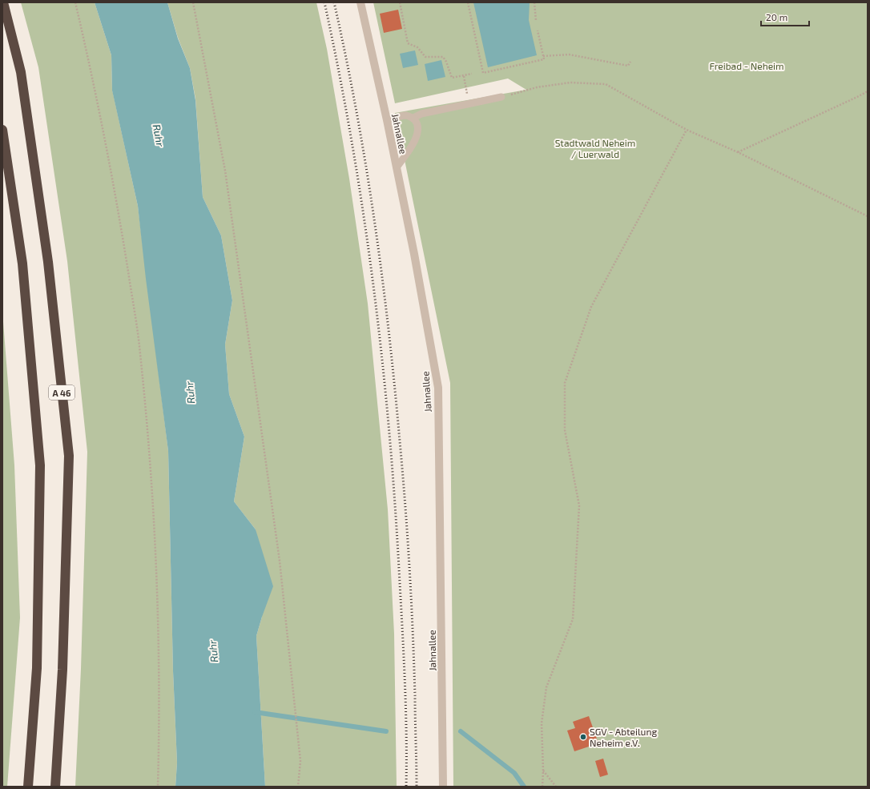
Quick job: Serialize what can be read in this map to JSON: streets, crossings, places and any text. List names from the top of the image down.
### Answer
{
  "streets": {
    "highway": ["A 46"],
    "street": ["Jahnallee"]
  },
  "water": ["Ruhr"],
  "parks": ["Freibad - Neheim", "Stadtwald Neheim / Luerwald"],
  "places": ["SGV - Abteilung Neheim e.V."],
  "scale_bar": "20 m"
}
